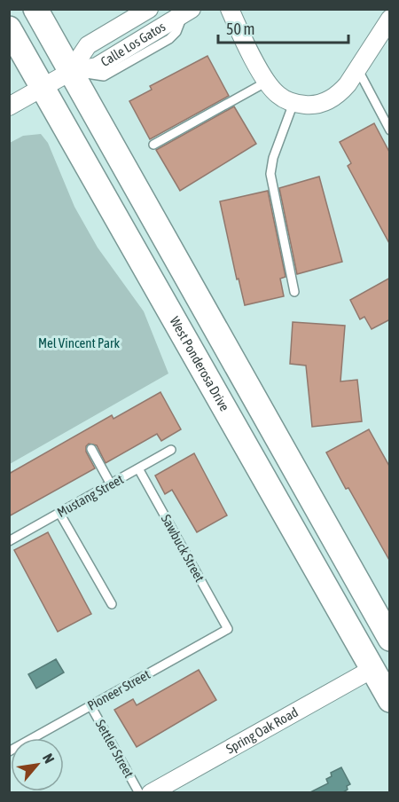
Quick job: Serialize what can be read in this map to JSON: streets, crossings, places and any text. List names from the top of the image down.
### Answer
{
  "streets": {
    "main road": ["West Ponderosa Drive"],
    "street": ["Calle Los Gatos", "Spring Oak Road"],
    "lane": [
      "Mustang Street",
      "Sawbuck Street",
      "Pioneer Street",
      "Settler Street"
    ]
  },
  "crossings": [
    ["Calle Los Gatos", "West Ponderosa Drive"],
    ["West Ponderosa Drive", "Spring Oak Road"],
    ["Mustang Street", "Sawbuck Street"],
    ["Sawbuck Street", "Pioneer Street"],
    ["Pioneer Street", "Settler Street"]
  ],
  "parks": ["Mel Vincent Park"],
  "scale_bar": "50 m",
  "north": "top right"
}
